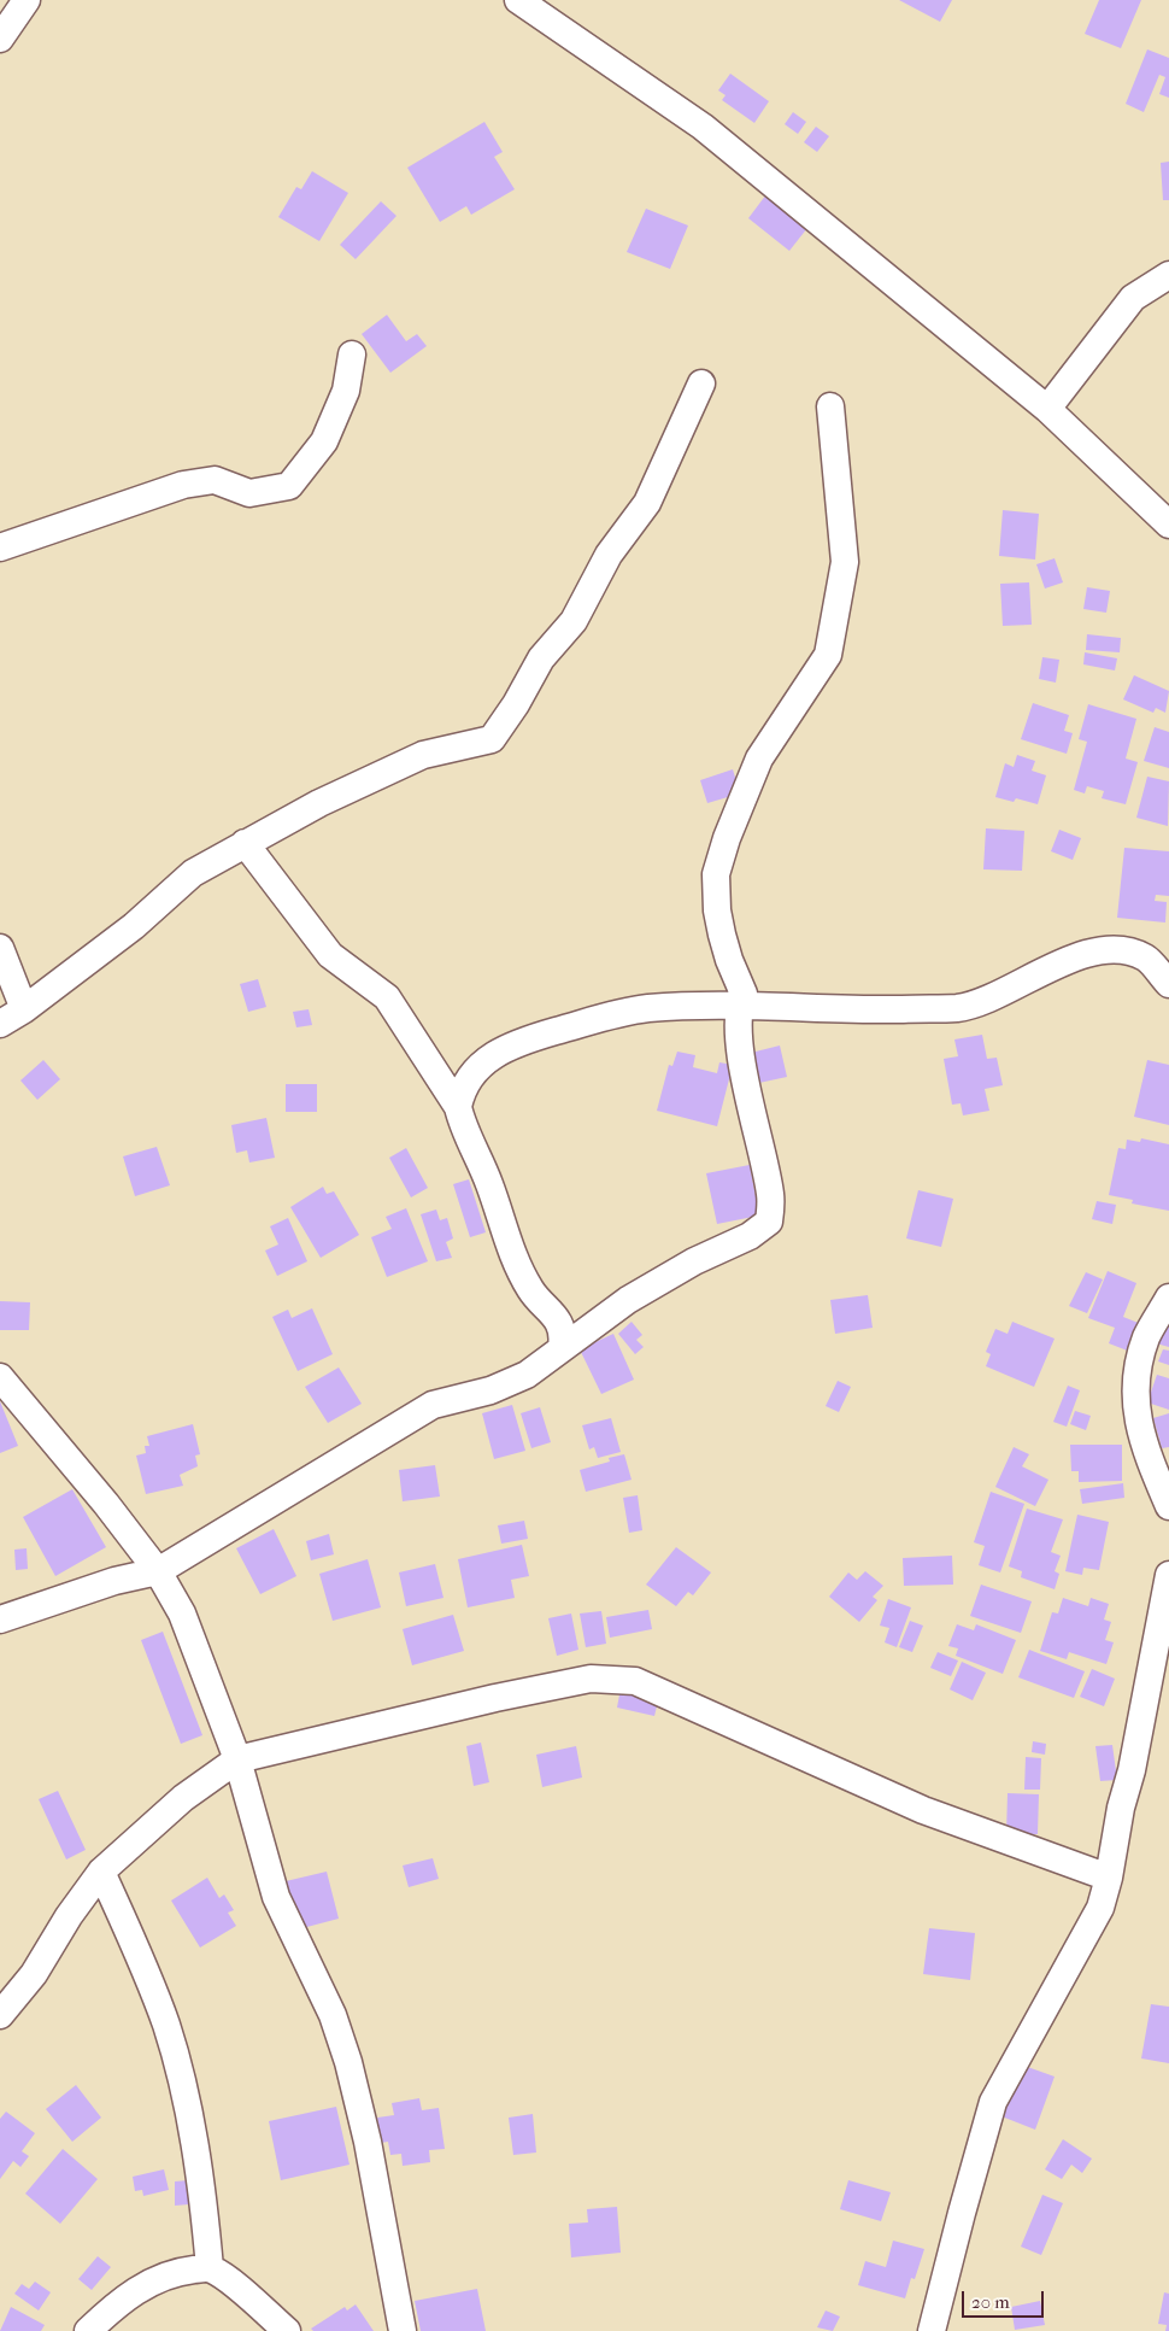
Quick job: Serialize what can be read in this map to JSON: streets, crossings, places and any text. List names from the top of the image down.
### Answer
{
  "scale_bar": "20 m"
}
